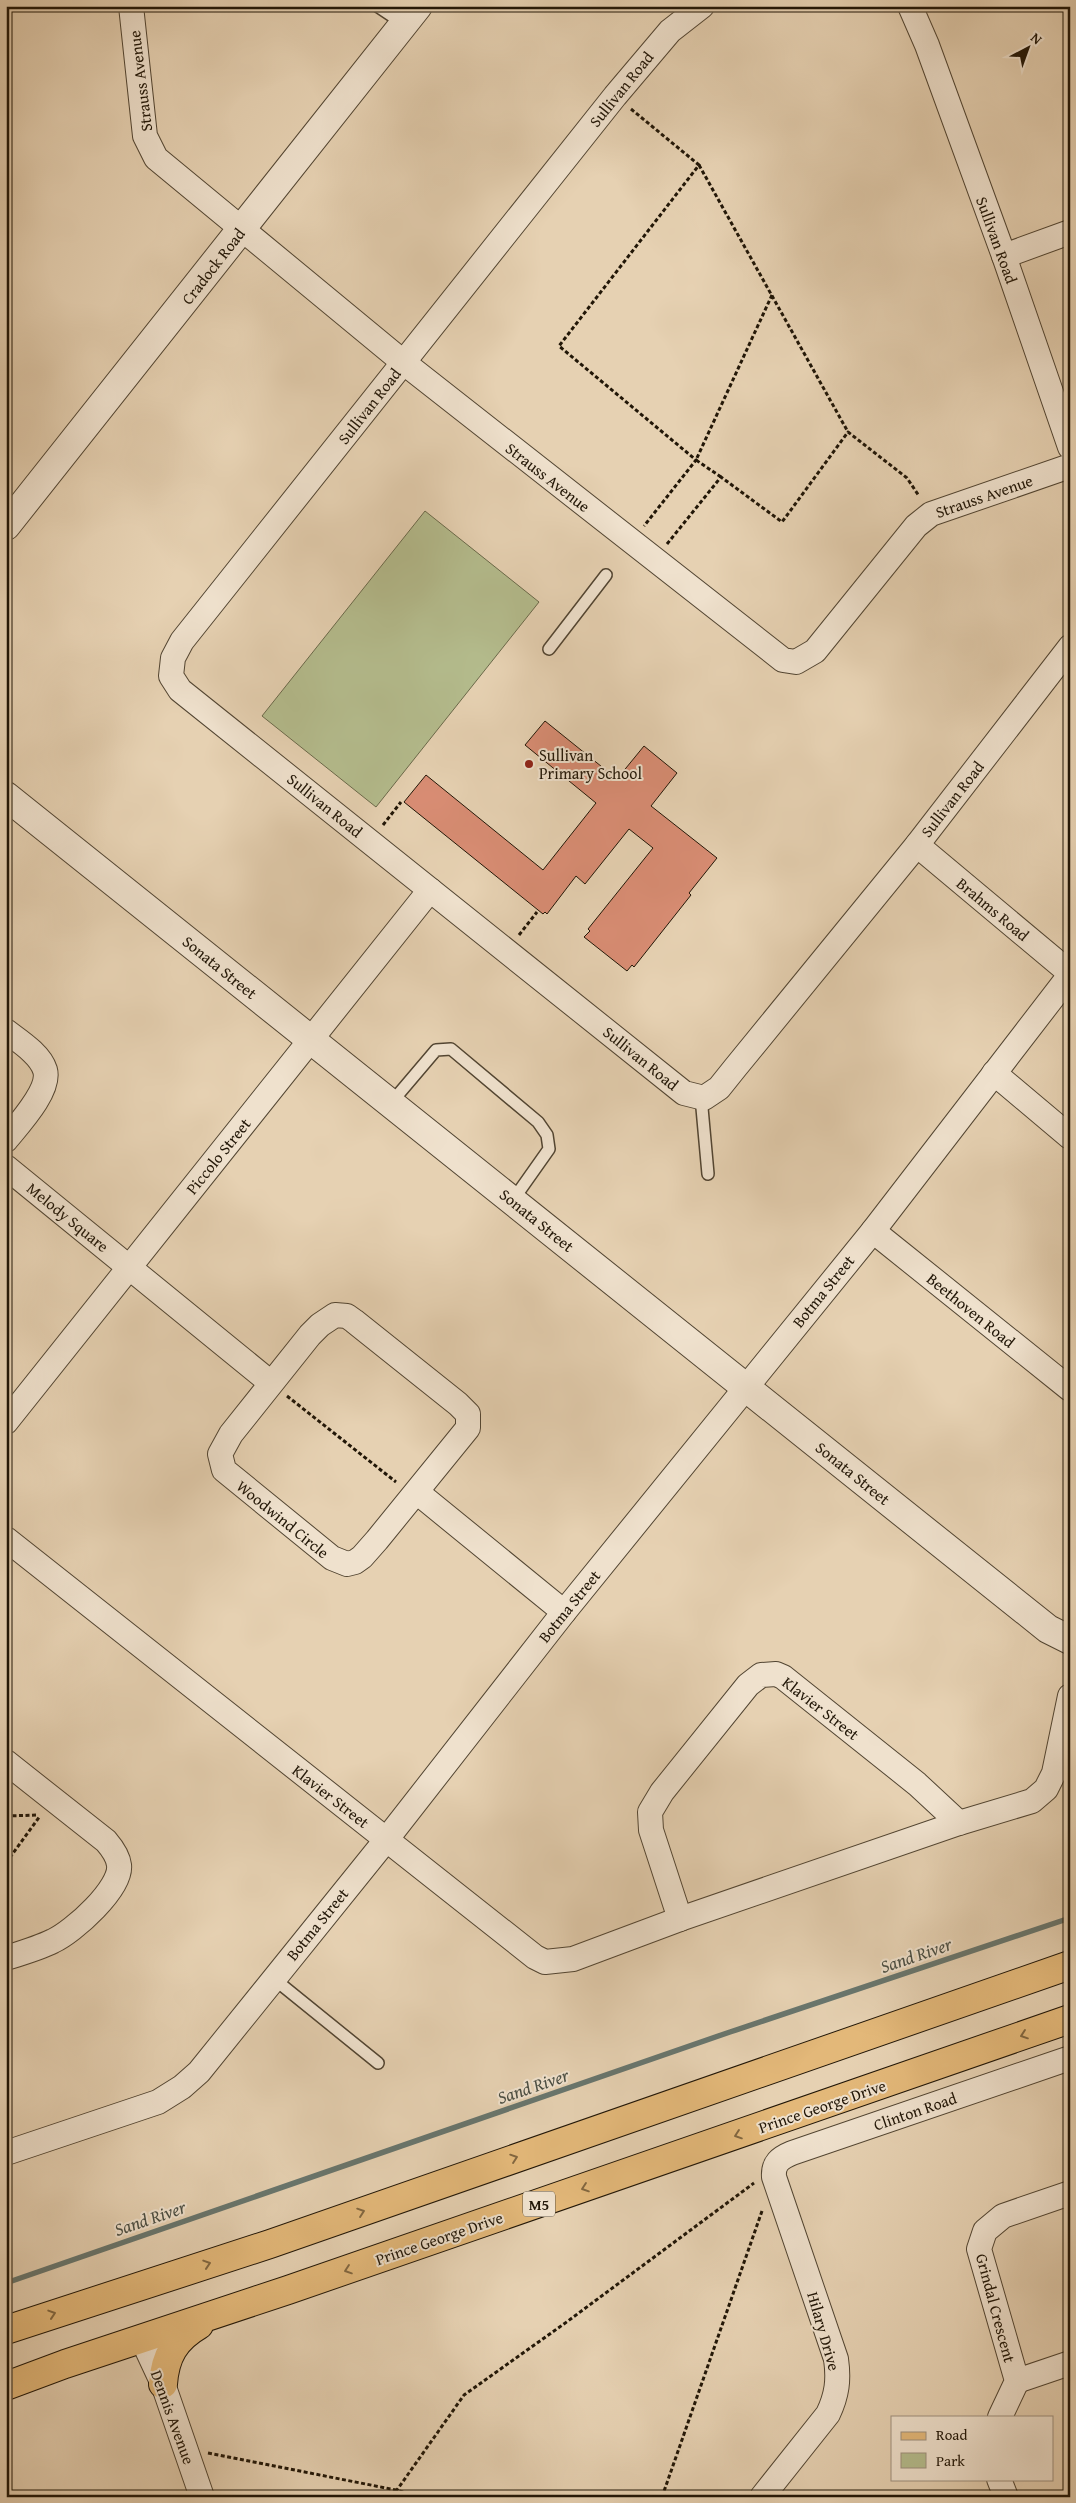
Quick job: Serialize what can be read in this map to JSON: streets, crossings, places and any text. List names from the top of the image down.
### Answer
{
  "streets": {
    "main road": ["Prince George Drive", "M5"],
    "street": [
      "Strauss Avenue",
      "Sullivan Road",
      "Cradock Road",
      "Brahms Road",
      "Sonata Street",
      "Piccolo Street",
      "Melody Square",
      "Botma Street",
      "Beethoven Road",
      "Woodwind Circle",
      "Klavier Street",
      "Clinton Road",
      "Grindal Crescent",
      "Hilary Drive",
      "Dennis Avenue"
    ]
  },
  "crossings": [
    ["Strauss Avenue", "Sullivan Road"],
    ["Strauss Avenue", "Cradock Road"],
    ["Sullivan Road", "Brahms Road"],
    ["Sullivan Road", "Piccolo Street"],
    ["Brahms Road", "Botma Street"],
    ["Sonata Street", "Piccolo Street"],
    ["Sonata Street", "Botma Street"],
    ["Piccolo Street", "Melody Square"],
    ["Botma Street", "Beethoven Road"],
    ["Botma Street", "Klavier Street"],
    ["Prince George Drive", "Dennis Avenue"],
    ["Clinton Road", "Hilary Drive"]
  ],
  "water": ["Sand River"],
  "places": ["Sullivan Primary School"],
  "legend": ["Road", "Park"],
  "north": "top right"
}
